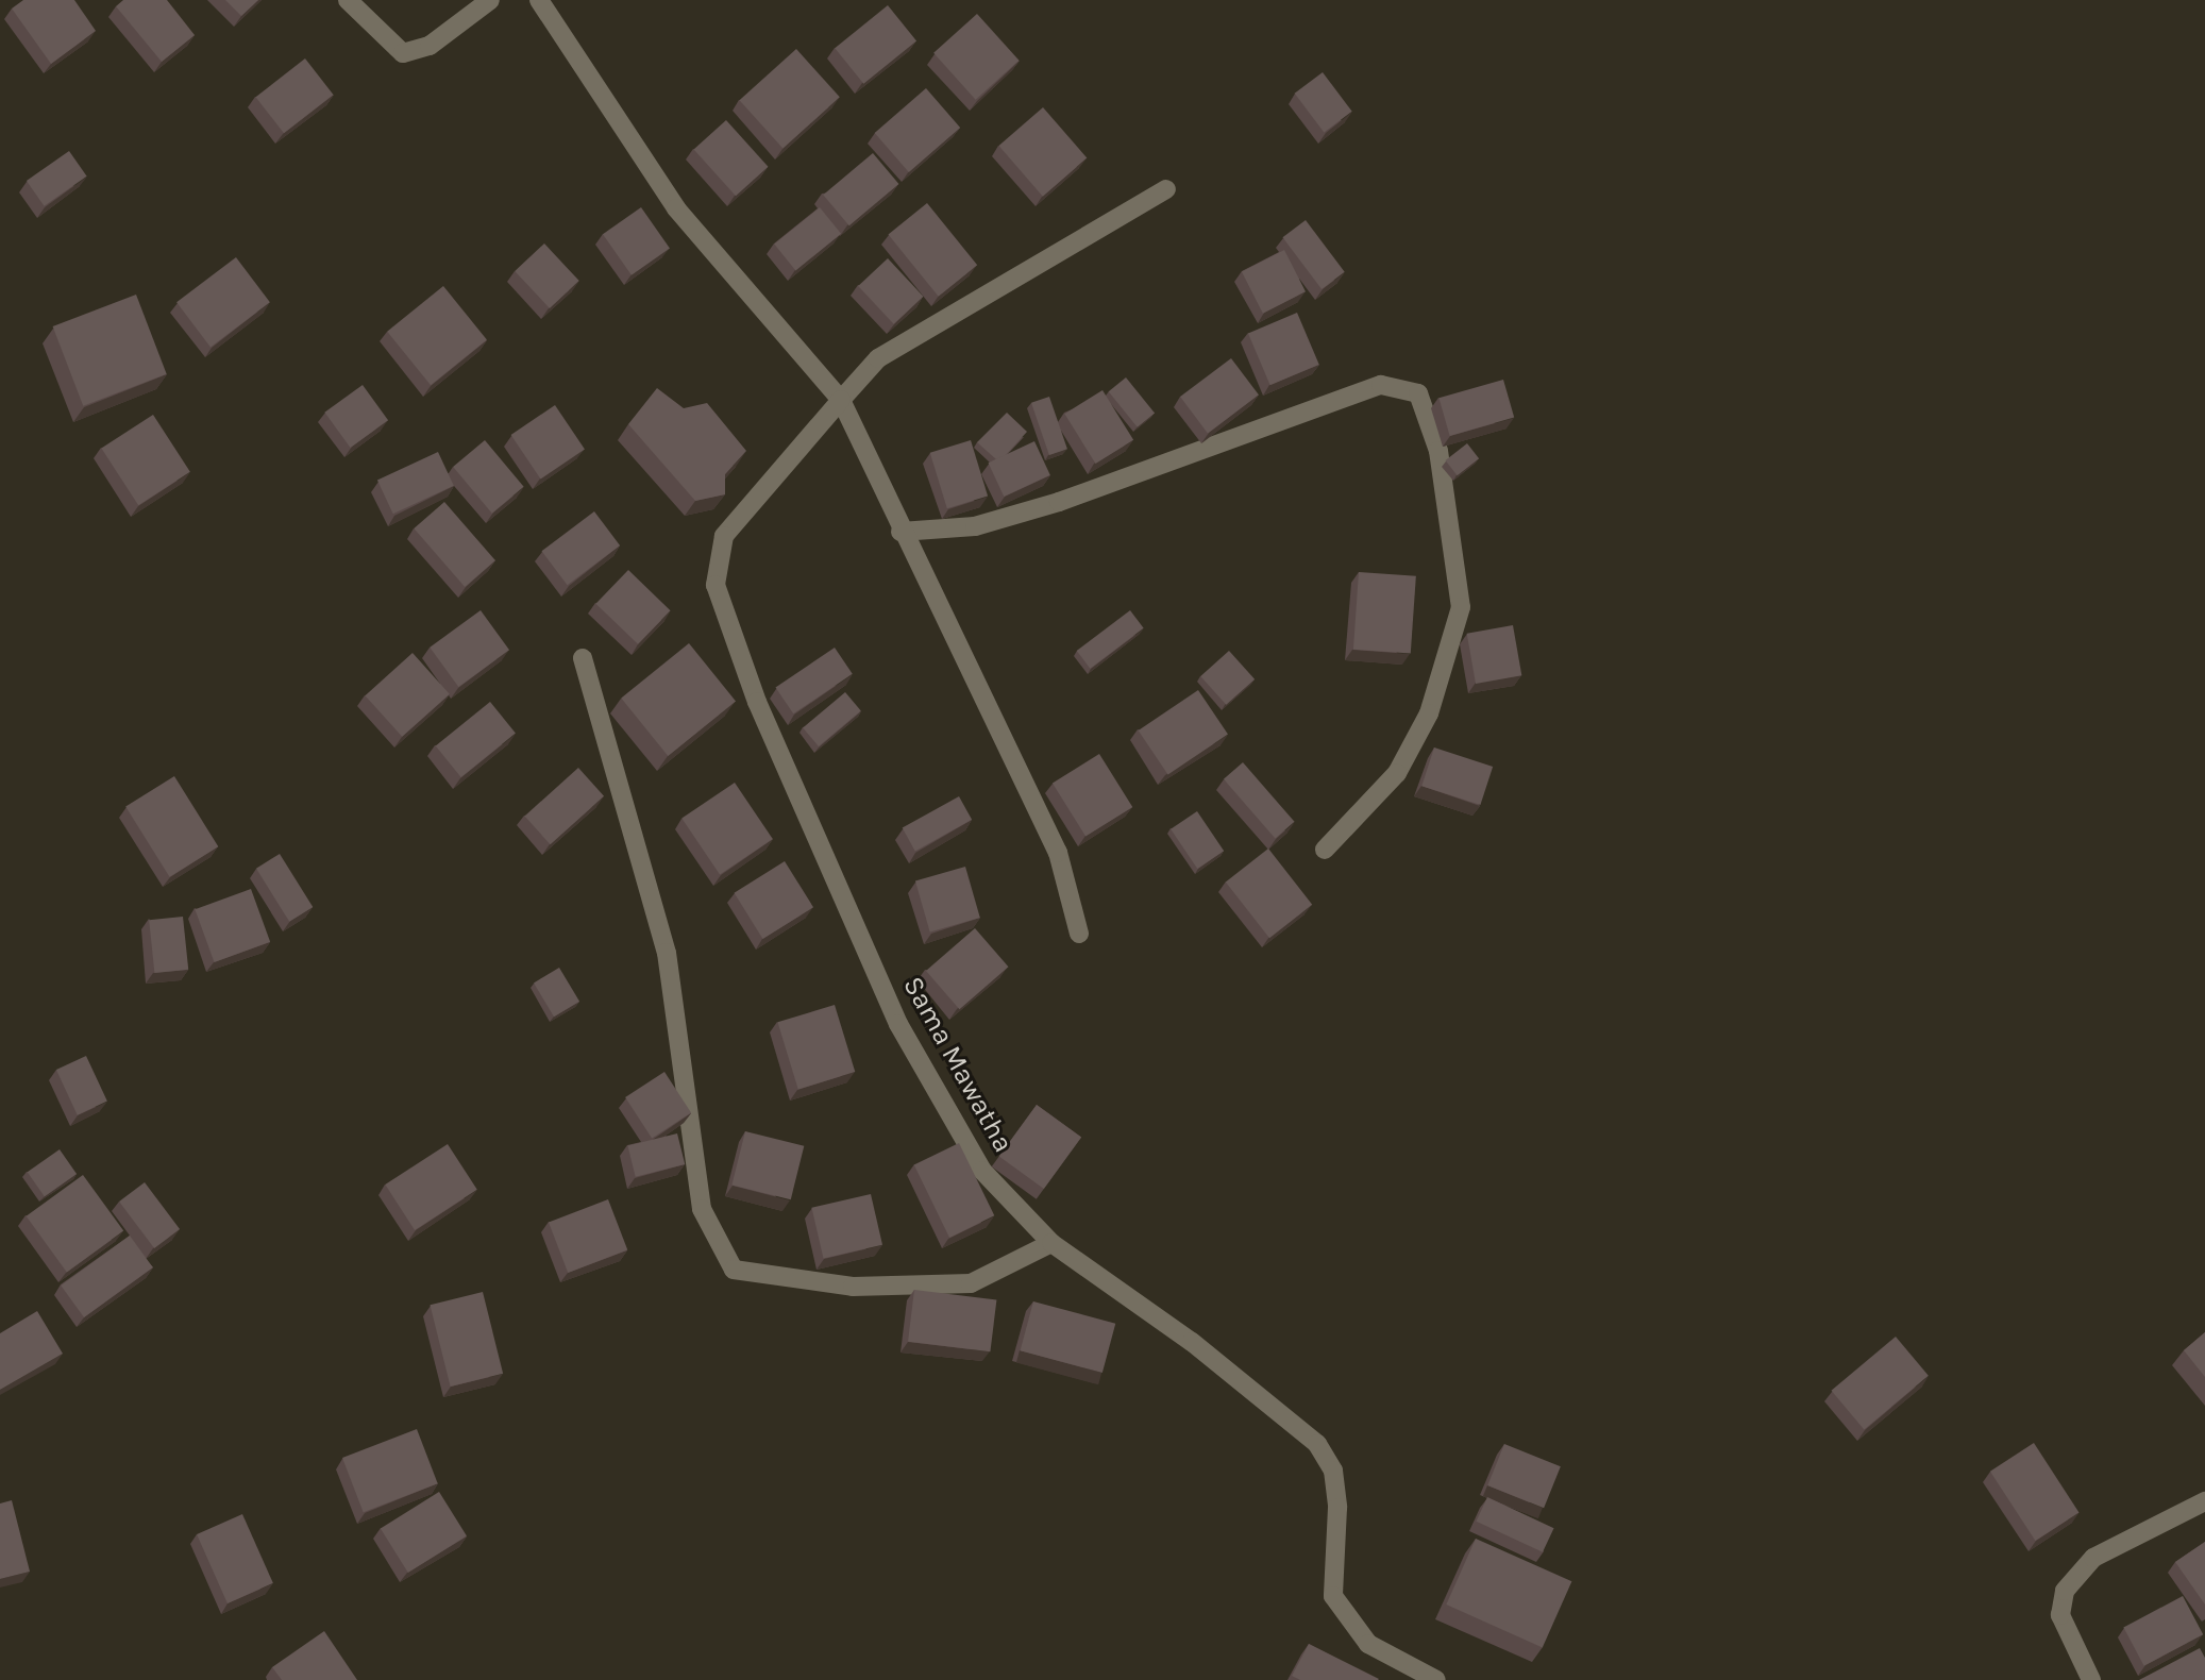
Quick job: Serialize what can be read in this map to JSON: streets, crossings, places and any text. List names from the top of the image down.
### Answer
{
  "streets": {
    "street": ["Sama Mawatha"]
  }
}
